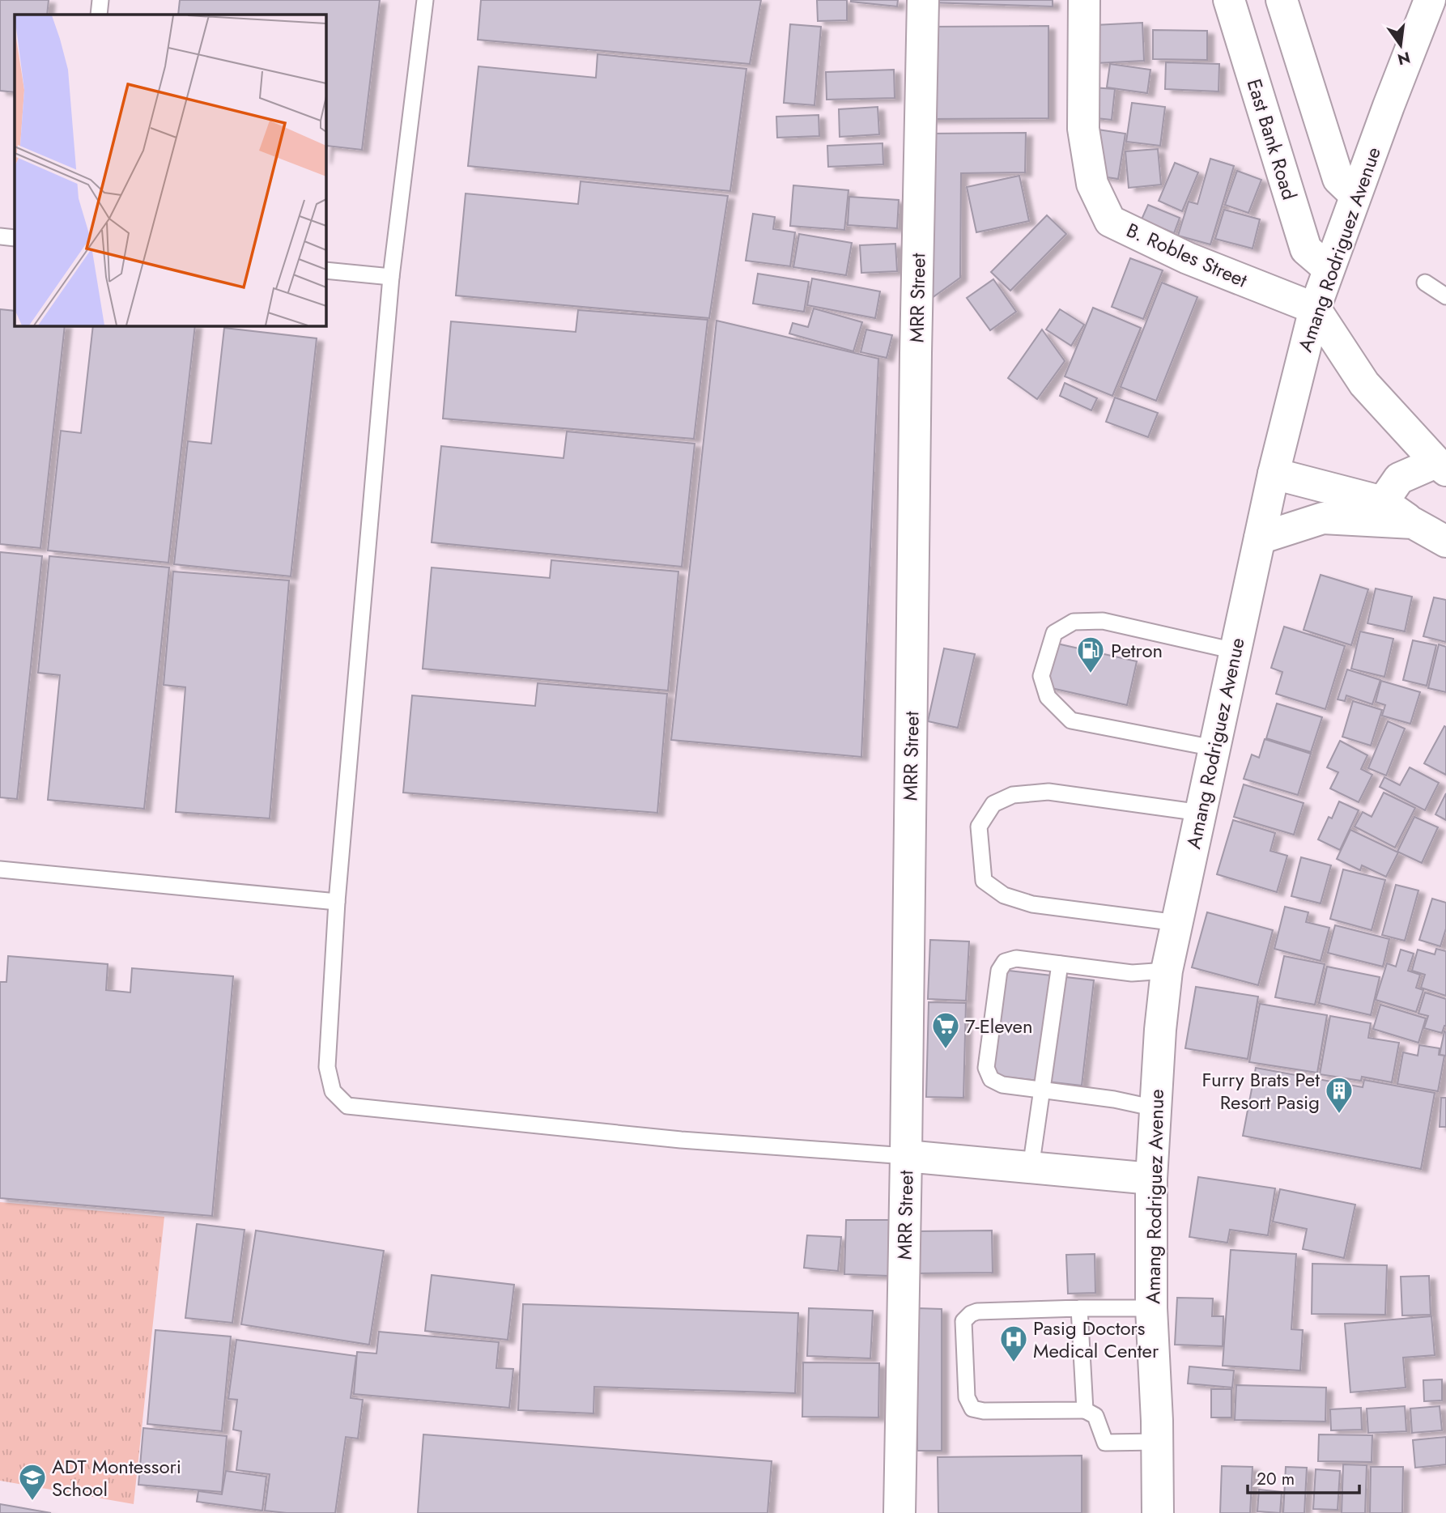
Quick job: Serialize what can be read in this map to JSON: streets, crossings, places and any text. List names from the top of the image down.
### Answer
{
  "streets": {
    "street": [
      "East Bank Road",
      "Amang Rodriguez Avenue",
      "B. Robles Street",
      "MRR Street"
    ]
  },
  "crossings": [
    ["East Bank Road", "Amang Rodriguez Avenue"],
    ["Amang Rodriguez Avenue", "B. Robles Street"]
  ],
  "places": {
    "fuel station": ["Petron"],
    "supermarket": ["7-Eleven"],
    "building": ["Furry Brats Pet Resort Pasig"],
    "hospital": ["Pasig Doctors Medical Center"],
    "school or university": ["ADT Montessori School"]
  },
  "scale_bar": "20 m",
  "north": "bottom"
}
